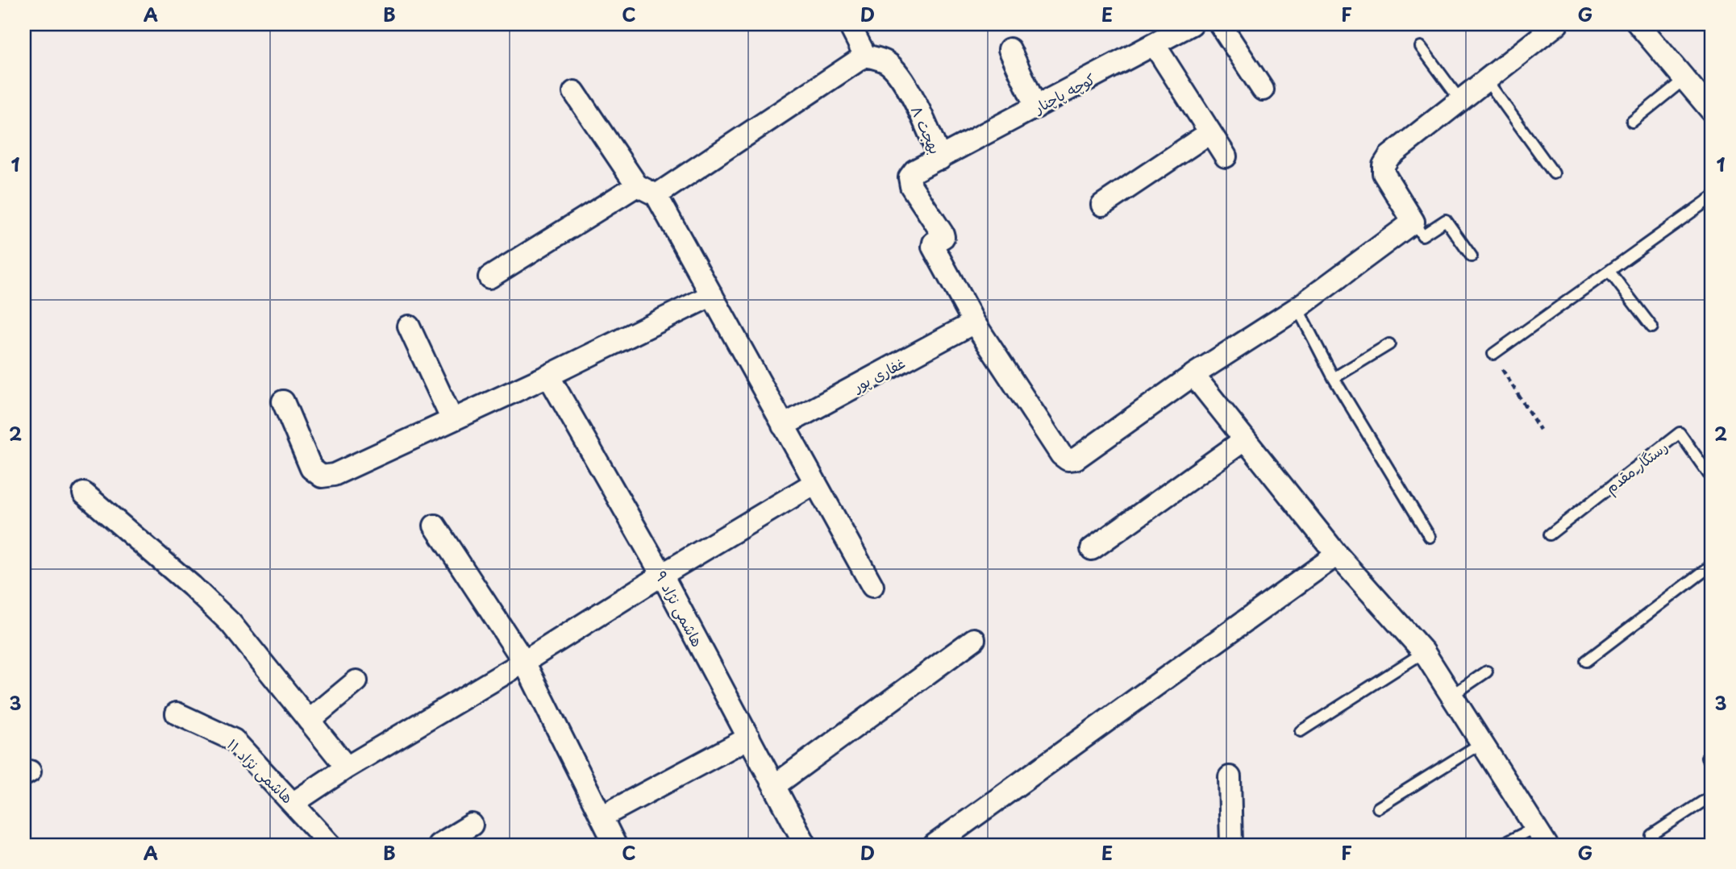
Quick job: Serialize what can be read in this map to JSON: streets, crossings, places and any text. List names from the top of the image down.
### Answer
{
  "streets": {
    "street": [
      "کوچه پاچنار",
      "بهجت ۸",
      "غفاری پور",
      "هاشمی نژاد ۹",
      "هاشمی نژاد ۱۱"
    ],
    "lane": ["رستگار مقدم"]
  },
  "crossings": [
    ["کوچه پاچنار", "بهجت ۸"],
    ["بهجت ۸", "غفاری پور"]
  ],
  "grid": {
    "columns": [
      "A",
      "B",
      "C",
      "D",
      "E",
      "F",
      "G"
    ],
    "rows": ["1", "2", "3"]
  }
}
